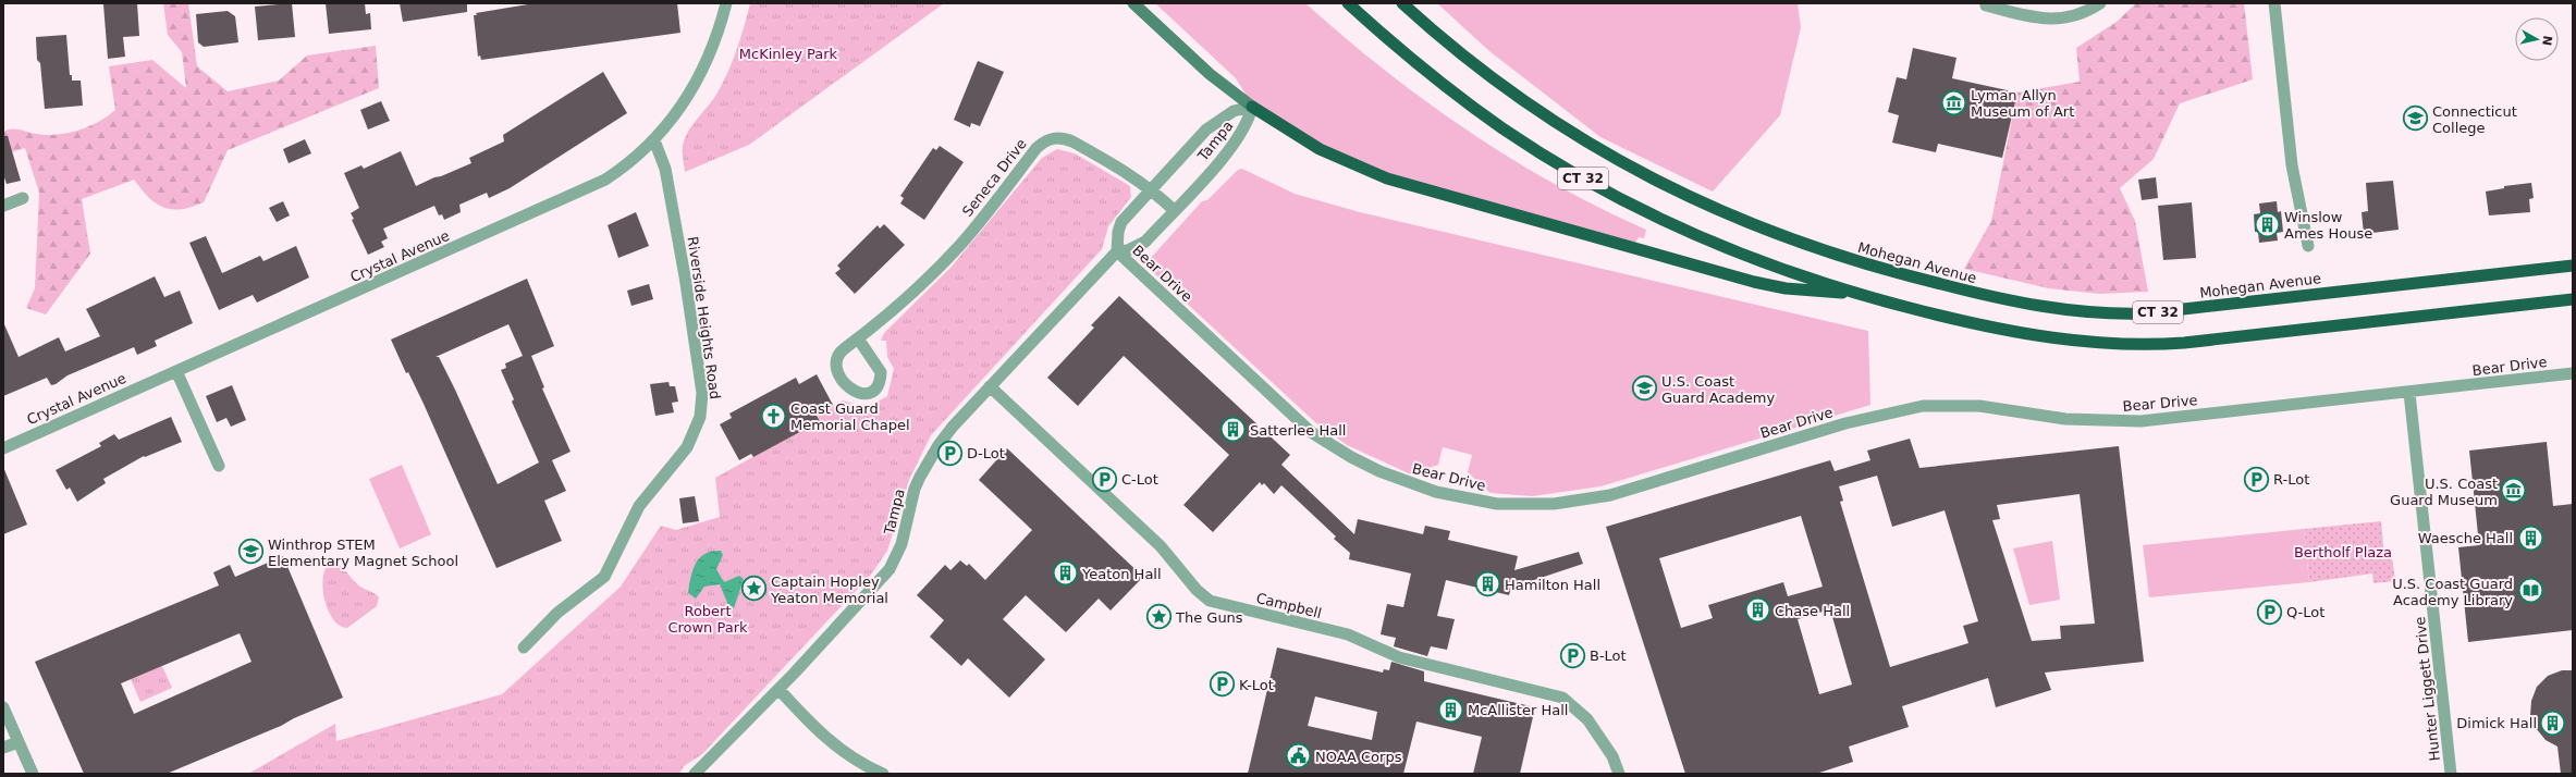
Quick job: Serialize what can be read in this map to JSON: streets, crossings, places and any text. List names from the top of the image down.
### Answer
{
  "streets": {
    "highway": ["CT 32", "Mohegan Avenue"],
    "street": [
      "Tampa",
      "Seneca Drive",
      "Crystal Avenue",
      "Bear Drive",
      "Riverside Heights Road",
      "Campbell",
      "Hunter Liggett Drive"
    ]
  },
  "crossings": [
    ["Tampa", "Seneca Drive"],
    ["Tampa", "Bear Drive"],
    ["Tampa", "Campbell"],
    ["Crystal Avenue", "Riverside Heights Road"],
    ["Bear Drive", "Hunter Liggett Drive"]
  ],
  "parks": ["McKinley Park", "Bertholf Plaza", "Robert Crown Park"],
  "places": {
    "museum": ["Lyman Allyn Museum of Art", "U.S. Coast Guard Museum"],
    "school or university": ["Connecticut College", "U.S. Coast Guard Academy", "Winthrop STEM Elementary Magnet School"],
    "building": [
      "Winslow Ames House",
      "Satterlee Hall",
      "Waesche Hall",
      "Yeaton Hall",
      "Hamilton Hall",
      "Chase Hall",
      "McAllister Hall",
      "Dimick Hall"
    ],
    "church": ["Coast Guard Memorial Chapel"],
    "parking": [
      "D-Lot",
      "C-Lot",
      "R-Lot",
      "Q-Lot",
      "B-Lot",
      "K-Lot"
    ],
    "place": ["Captain Hopley Yeaton Memorial", "The Guns"],
    "library": ["U.S. Coast Guard Academy Library"],
    "public building": ["NOAA Corps"]
  },
  "north": "right"
}
